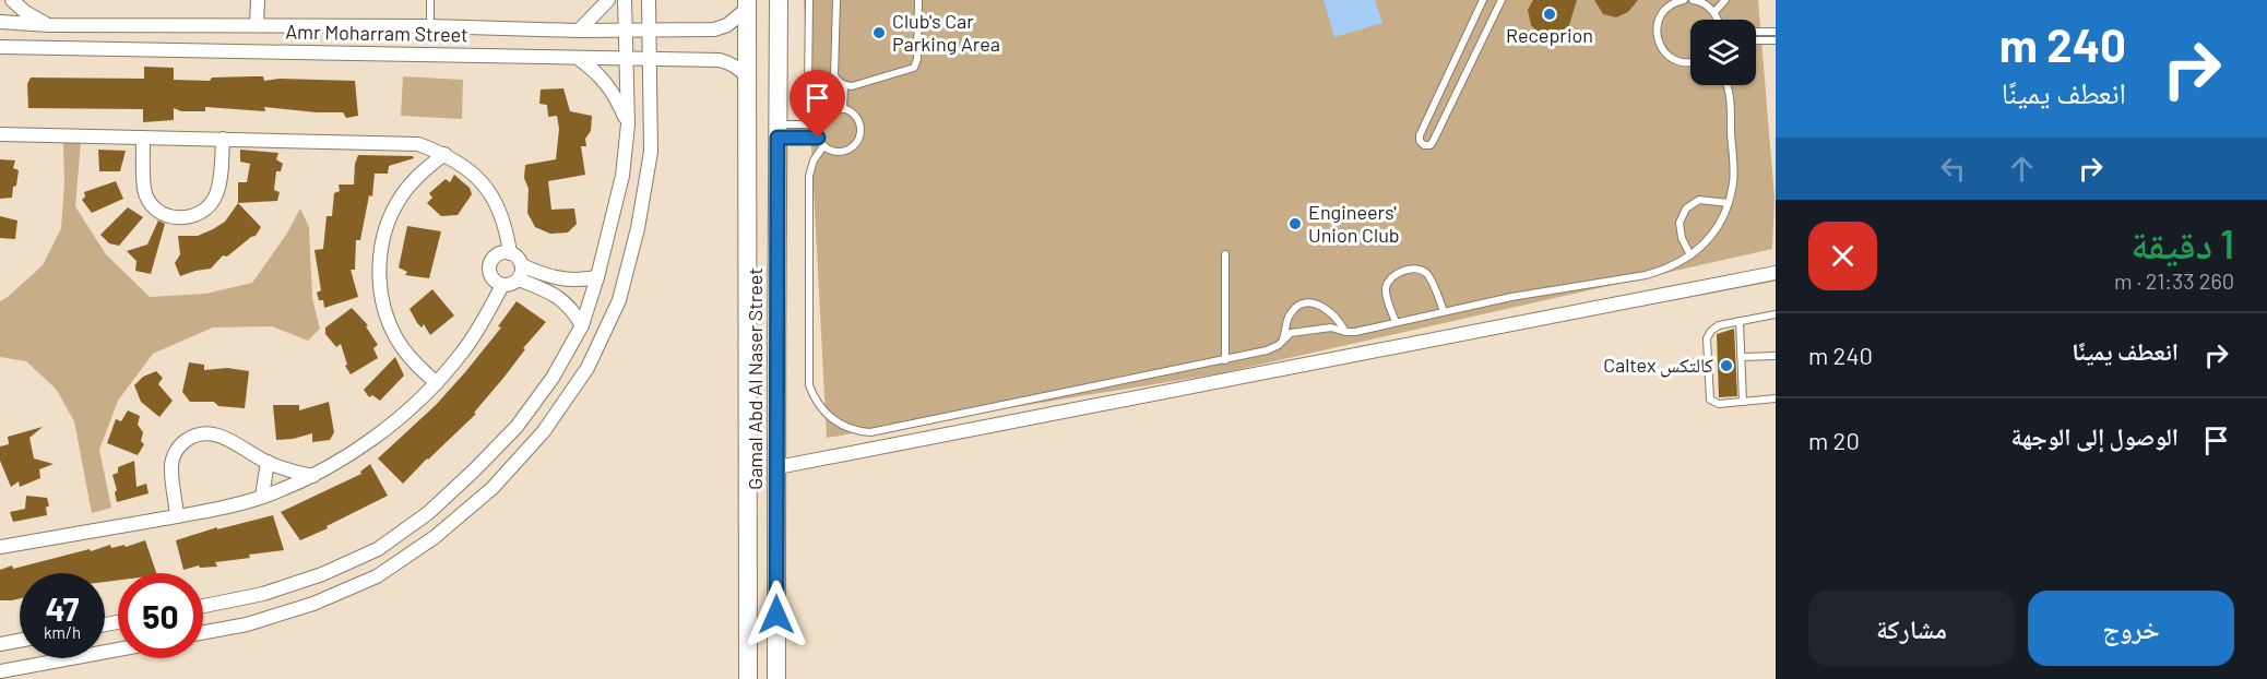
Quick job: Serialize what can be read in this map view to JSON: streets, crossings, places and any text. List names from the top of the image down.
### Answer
{
  "streets": {
    "main road": ["Gamal Abd Al Naser Street"],
    "street": ["Amr Moharram Street"]
  },
  "crossings": [
    ["Amr Moharram Street", "Gamal Abd Al Naser Street"]
  ],
  "places": [
    "Receprion",
    "Club's Car Parking Area",
    "Engineers' Union Club",
    "Caltex كالتكس"
  ],
  "page": {
    "turn": ["240 m", "انعطف يمينًا"],
    "heading": ["1 دقيقة", "260 m · 21:33"],
    "list": [
      {
        "name": "انعطف يمينًا",
        "value": "240 m"
      },
      {
        "name": "الوصول إلى الوجهة",
        "value": "20 m"
      }
    ],
    "speed": "47 km/h",
    "limit": "50",
    "buttons": ["خروج", "مشاركة"]
  }
}
